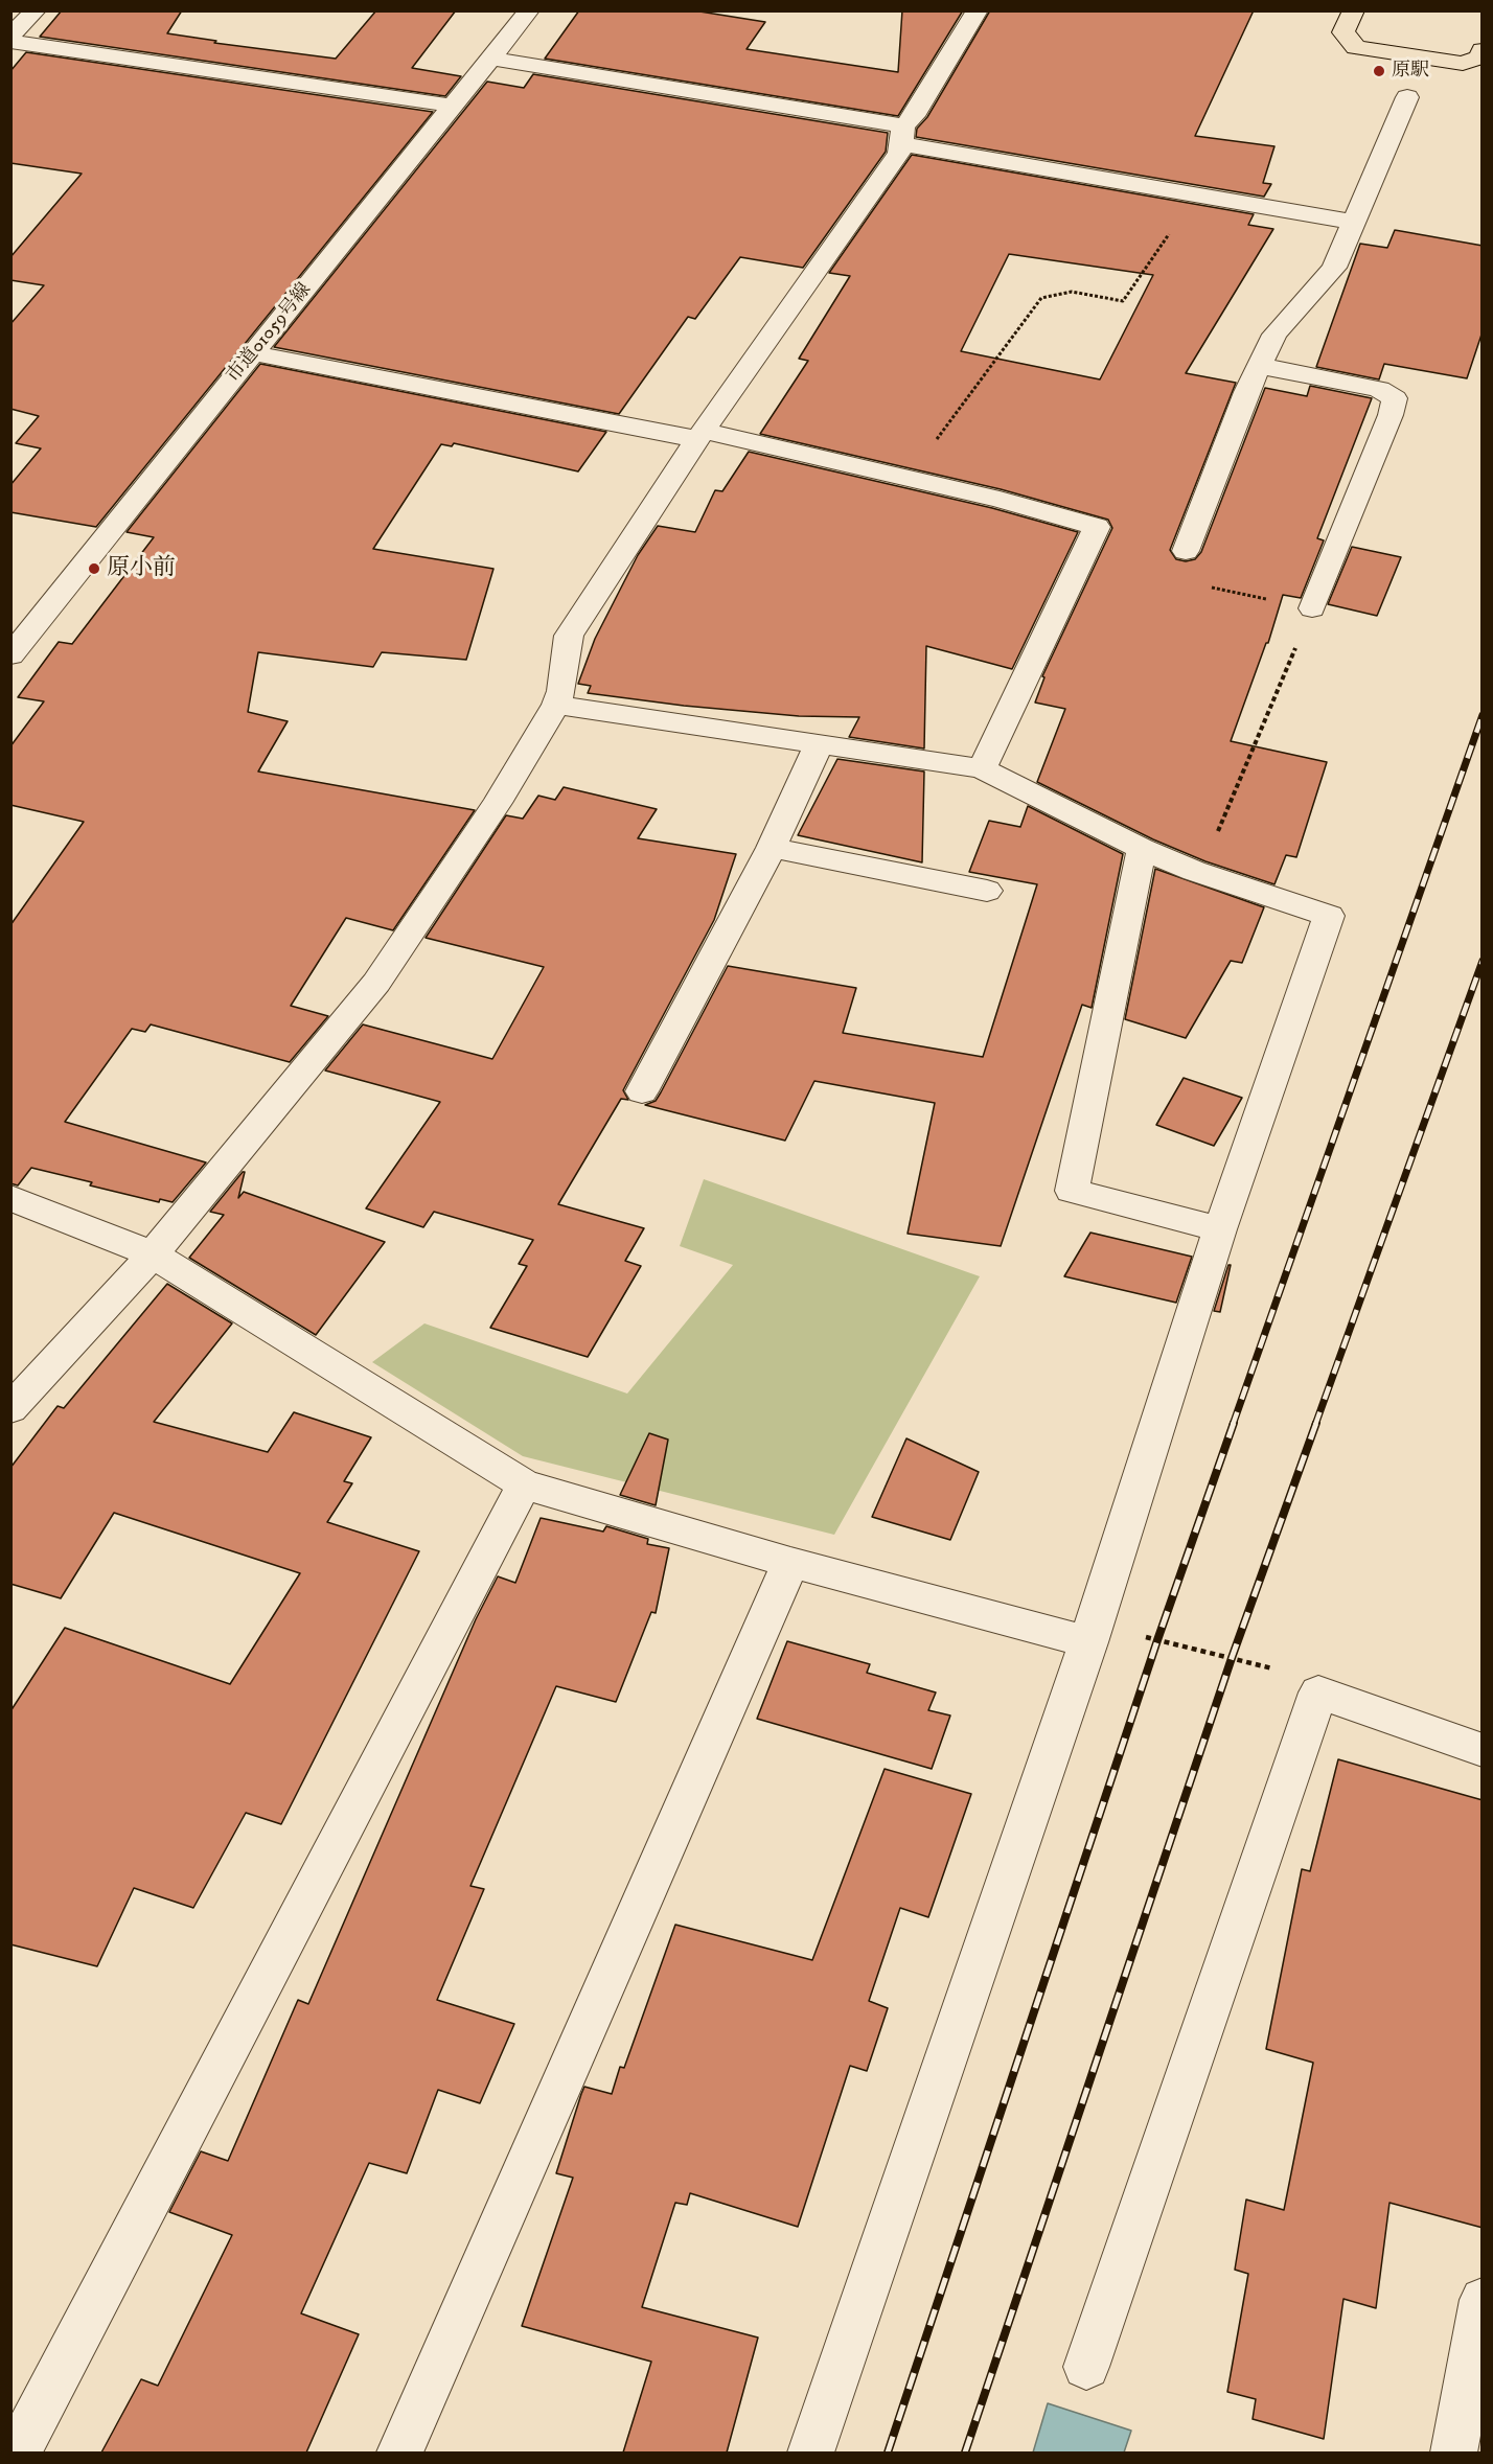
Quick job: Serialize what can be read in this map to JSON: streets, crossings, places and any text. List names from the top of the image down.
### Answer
{
  "streets": {
    "street": ["市道01059号線"]
  },
  "places": ["原駅", "原小前"]
}
